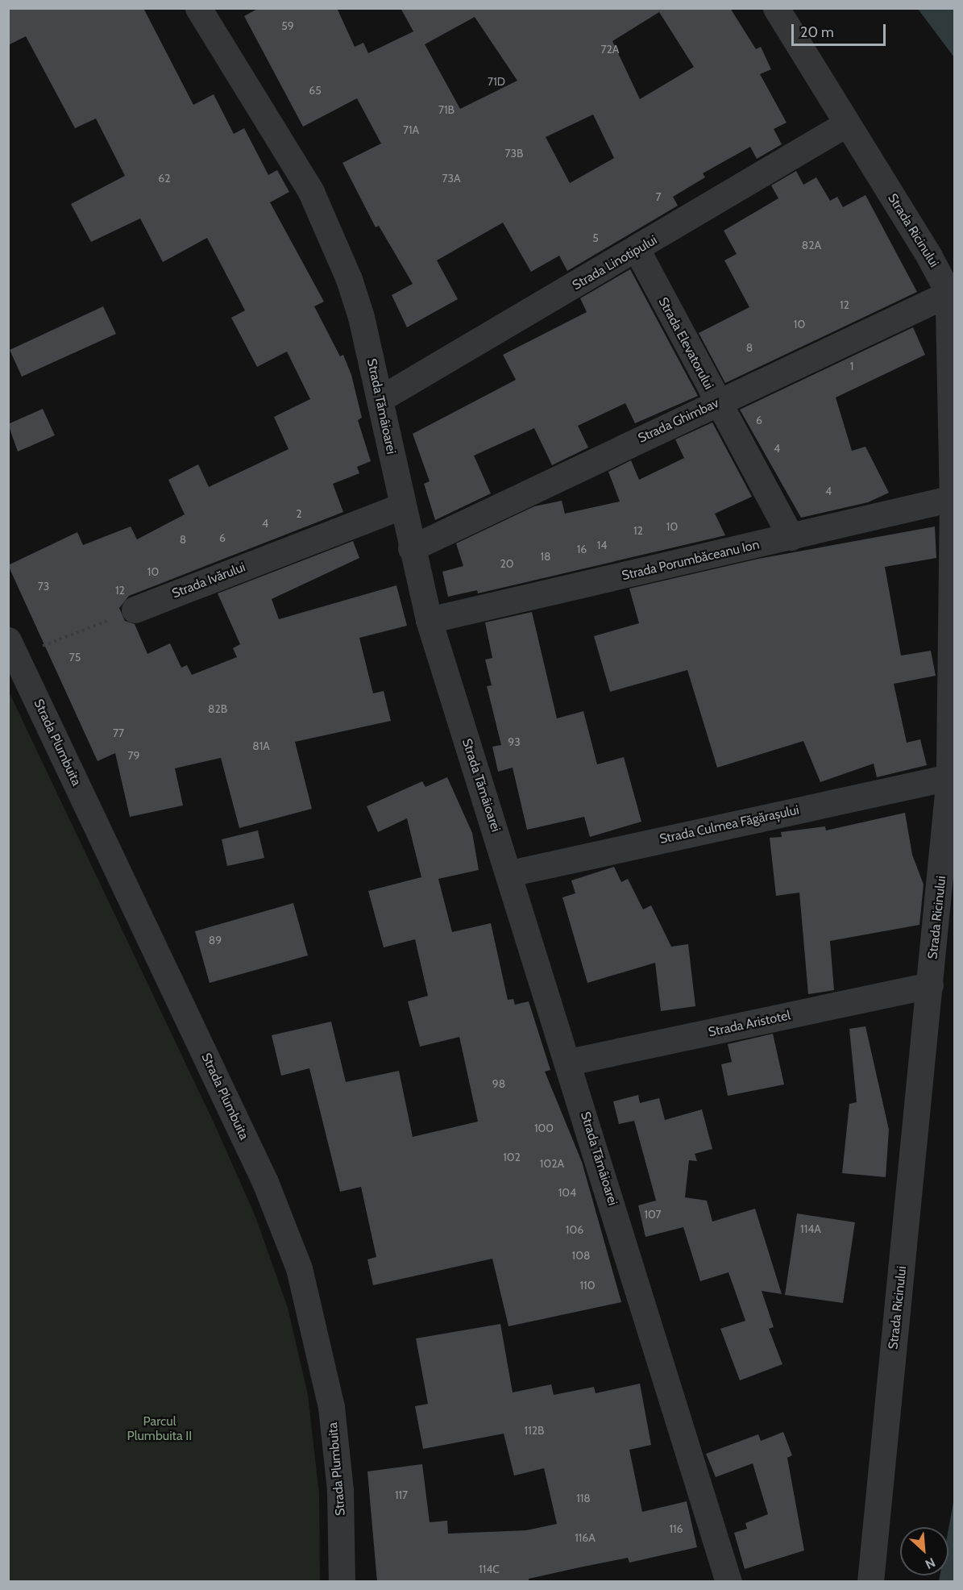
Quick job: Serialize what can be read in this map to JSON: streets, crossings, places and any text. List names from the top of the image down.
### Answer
{
  "streets": {
    "street": [
      "Strada Ricinului",
      "Strada Linotipului",
      "Strada Elevatorului",
      "Strada Tămâioarei",
      "Strada Ghimbav",
      "Strada Porumbăceanu Ion",
      "Strada Ivărului",
      "Strada Plumbuita",
      "Strada Culmea Făgărașului",
      "Strada Aristotel"
    ]
  },
  "crossings": [
    ["Strada Ricinului", "Strada Linotipului"],
    ["Strada Ricinului", "Strada Ghimbav"],
    ["Strada Ricinului", "Strada Porumbăceanu Ion"],
    ["Strada Ricinului", "Strada Culmea Făgărașului"],
    ["Strada Ricinului", "Strada Aristotel"],
    ["Strada Linotipului", "Strada Elevatorului"],
    ["Strada Linotipului", "Strada Tămâioarei"],
    ["Strada Elevatorului", "Strada Ghimbav"],
    ["Strada Elevatorului", "Strada Porumbăceanu Ion"],
    ["Strada Tămâioarei", "Strada Ghimbav"],
    ["Strada Tămâioarei", "Strada Porumbăceanu Ion"],
    ["Strada Tămâioarei", "Strada Ivărului"],
    ["Strada Tămâioarei", "Strada Culmea Făgărașului"],
    ["Strada Tămâioarei", "Strada Aristotel"]
  ],
  "parks": ["Parcul Plumbuita II"],
  "house_numbers": [
    "59",
    "72A",
    "71D",
    "65",
    "71B",
    "71A",
    "73B",
    "62",
    "73A",
    "7",
    "5",
    "82A",
    "12",
    "10",
    "8",
    "1",
    "6",
    "4",
    "4",
    "2",
    "4",
    "10",
    "12",
    "6",
    "8",
    "14",
    "16",
    "18",
    "20",
    "10",
    "73",
    "12",
    "75",
    "82B",
    "77",
    "93",
    "81A",
    "79",
    "89",
    "98",
    "100",
    "102",
    "102A",
    "104",
    "107",
    "114A",
    "106",
    "108",
    "110",
    "112B",
    "117",
    "118",
    "116",
    "116A",
    "114C"
  ],
  "scale_bar": "20 m",
  "north": "bottom right"
}
